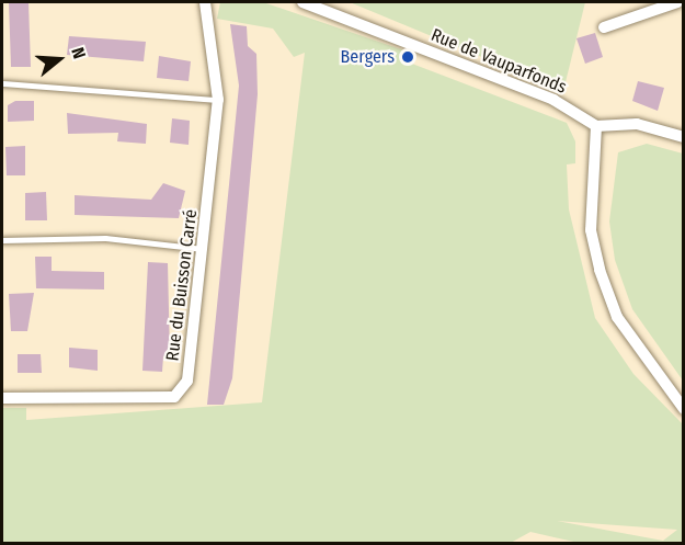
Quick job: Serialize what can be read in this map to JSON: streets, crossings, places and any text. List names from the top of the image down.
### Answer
{
  "streets": {
    "street": ["Rue de Vauparfonds", "Rue du Buisson Carré"]
  },
  "places": ["Bergers"],
  "north": "right"
}
